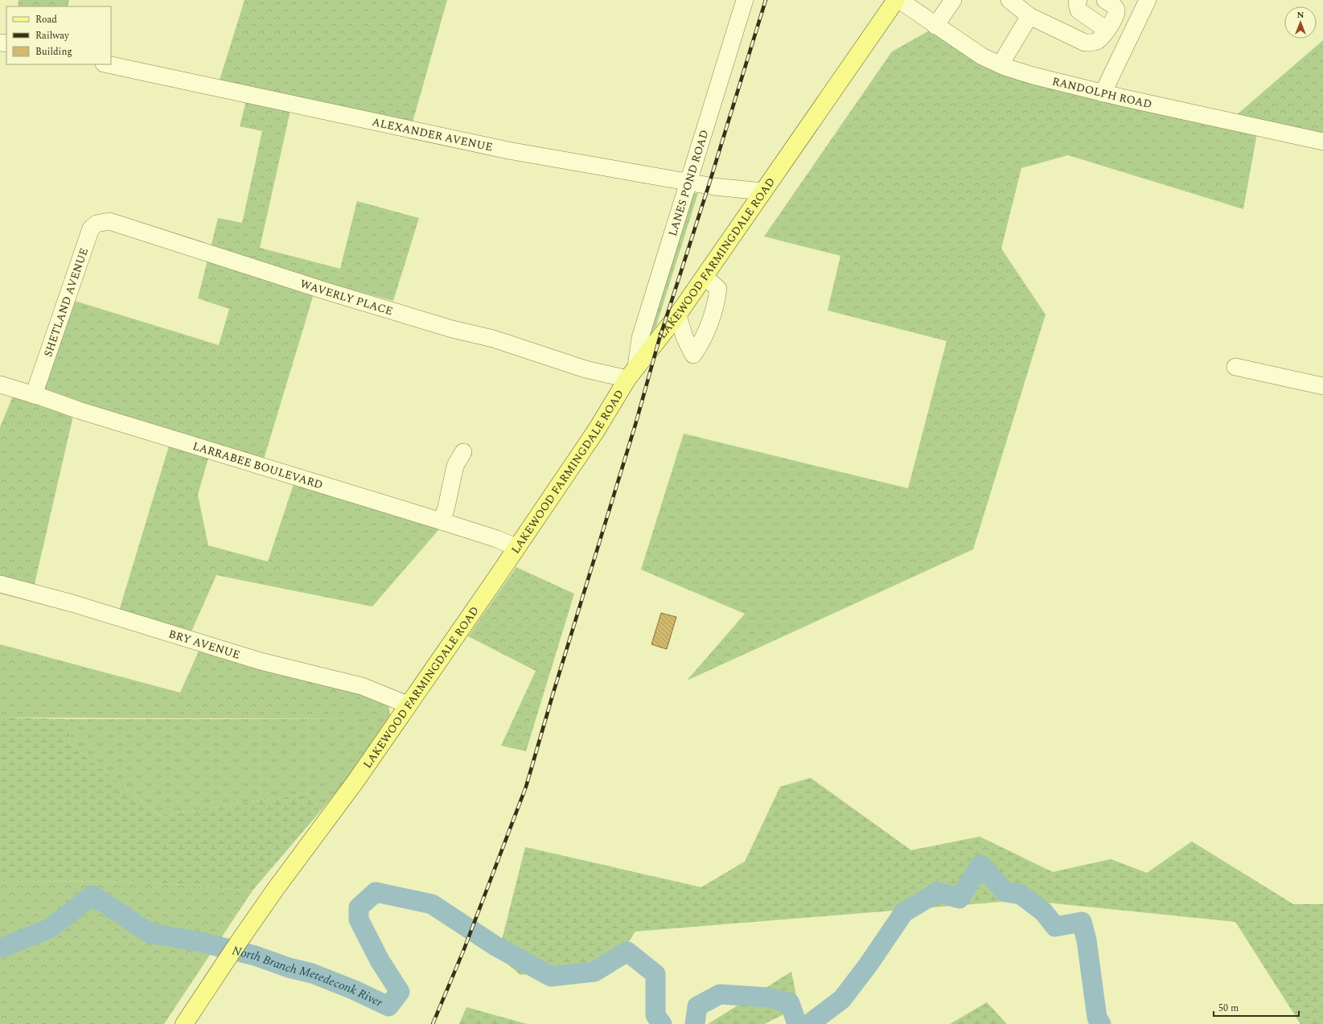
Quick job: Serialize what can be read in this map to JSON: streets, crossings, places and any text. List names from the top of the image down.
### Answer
{
  "streets": {
    "main road": ["LAKEWOOD FARMINGDALE ROAD"],
    "street": [
      "RANDOLPH ROAD",
      "ALEXANDER AVENUE",
      "LANES POND ROAD",
      "WAVERLY PLACE",
      "SHETLAND AVENUE",
      "LARRABEE BOULEVARD",
      "BRY AVENUE"
    ]
  },
  "crossings": [
    ["ALEXANDER AVENUE", "LANES POND ROAD"],
    ["ALEXANDER AVENUE", "LAKEWOOD FARMINGDALE ROAD"],
    ["LANES POND ROAD", "LAKEWOOD FARMINGDALE ROAD"],
    ["LANES POND ROAD", "WAVERLY PLACE"],
    ["LAKEWOOD FARMINGDALE ROAD", "WAVERLY PLACE"],
    ["LAKEWOOD FARMINGDALE ROAD", "LARRABEE BOULEVARD"],
    ["LAKEWOOD FARMINGDALE ROAD", "BRY AVENUE"],
    ["WAVERLY PLACE", "SHETLAND AVENUE"],
    ["SHETLAND AVENUE", "LARRABEE BOULEVARD"]
  ],
  "water": ["North Branch Metedeconk River"],
  "legend": ["Road", "Railway", "Building"],
  "scale_bar": "50 m",
  "north": "top"
}
